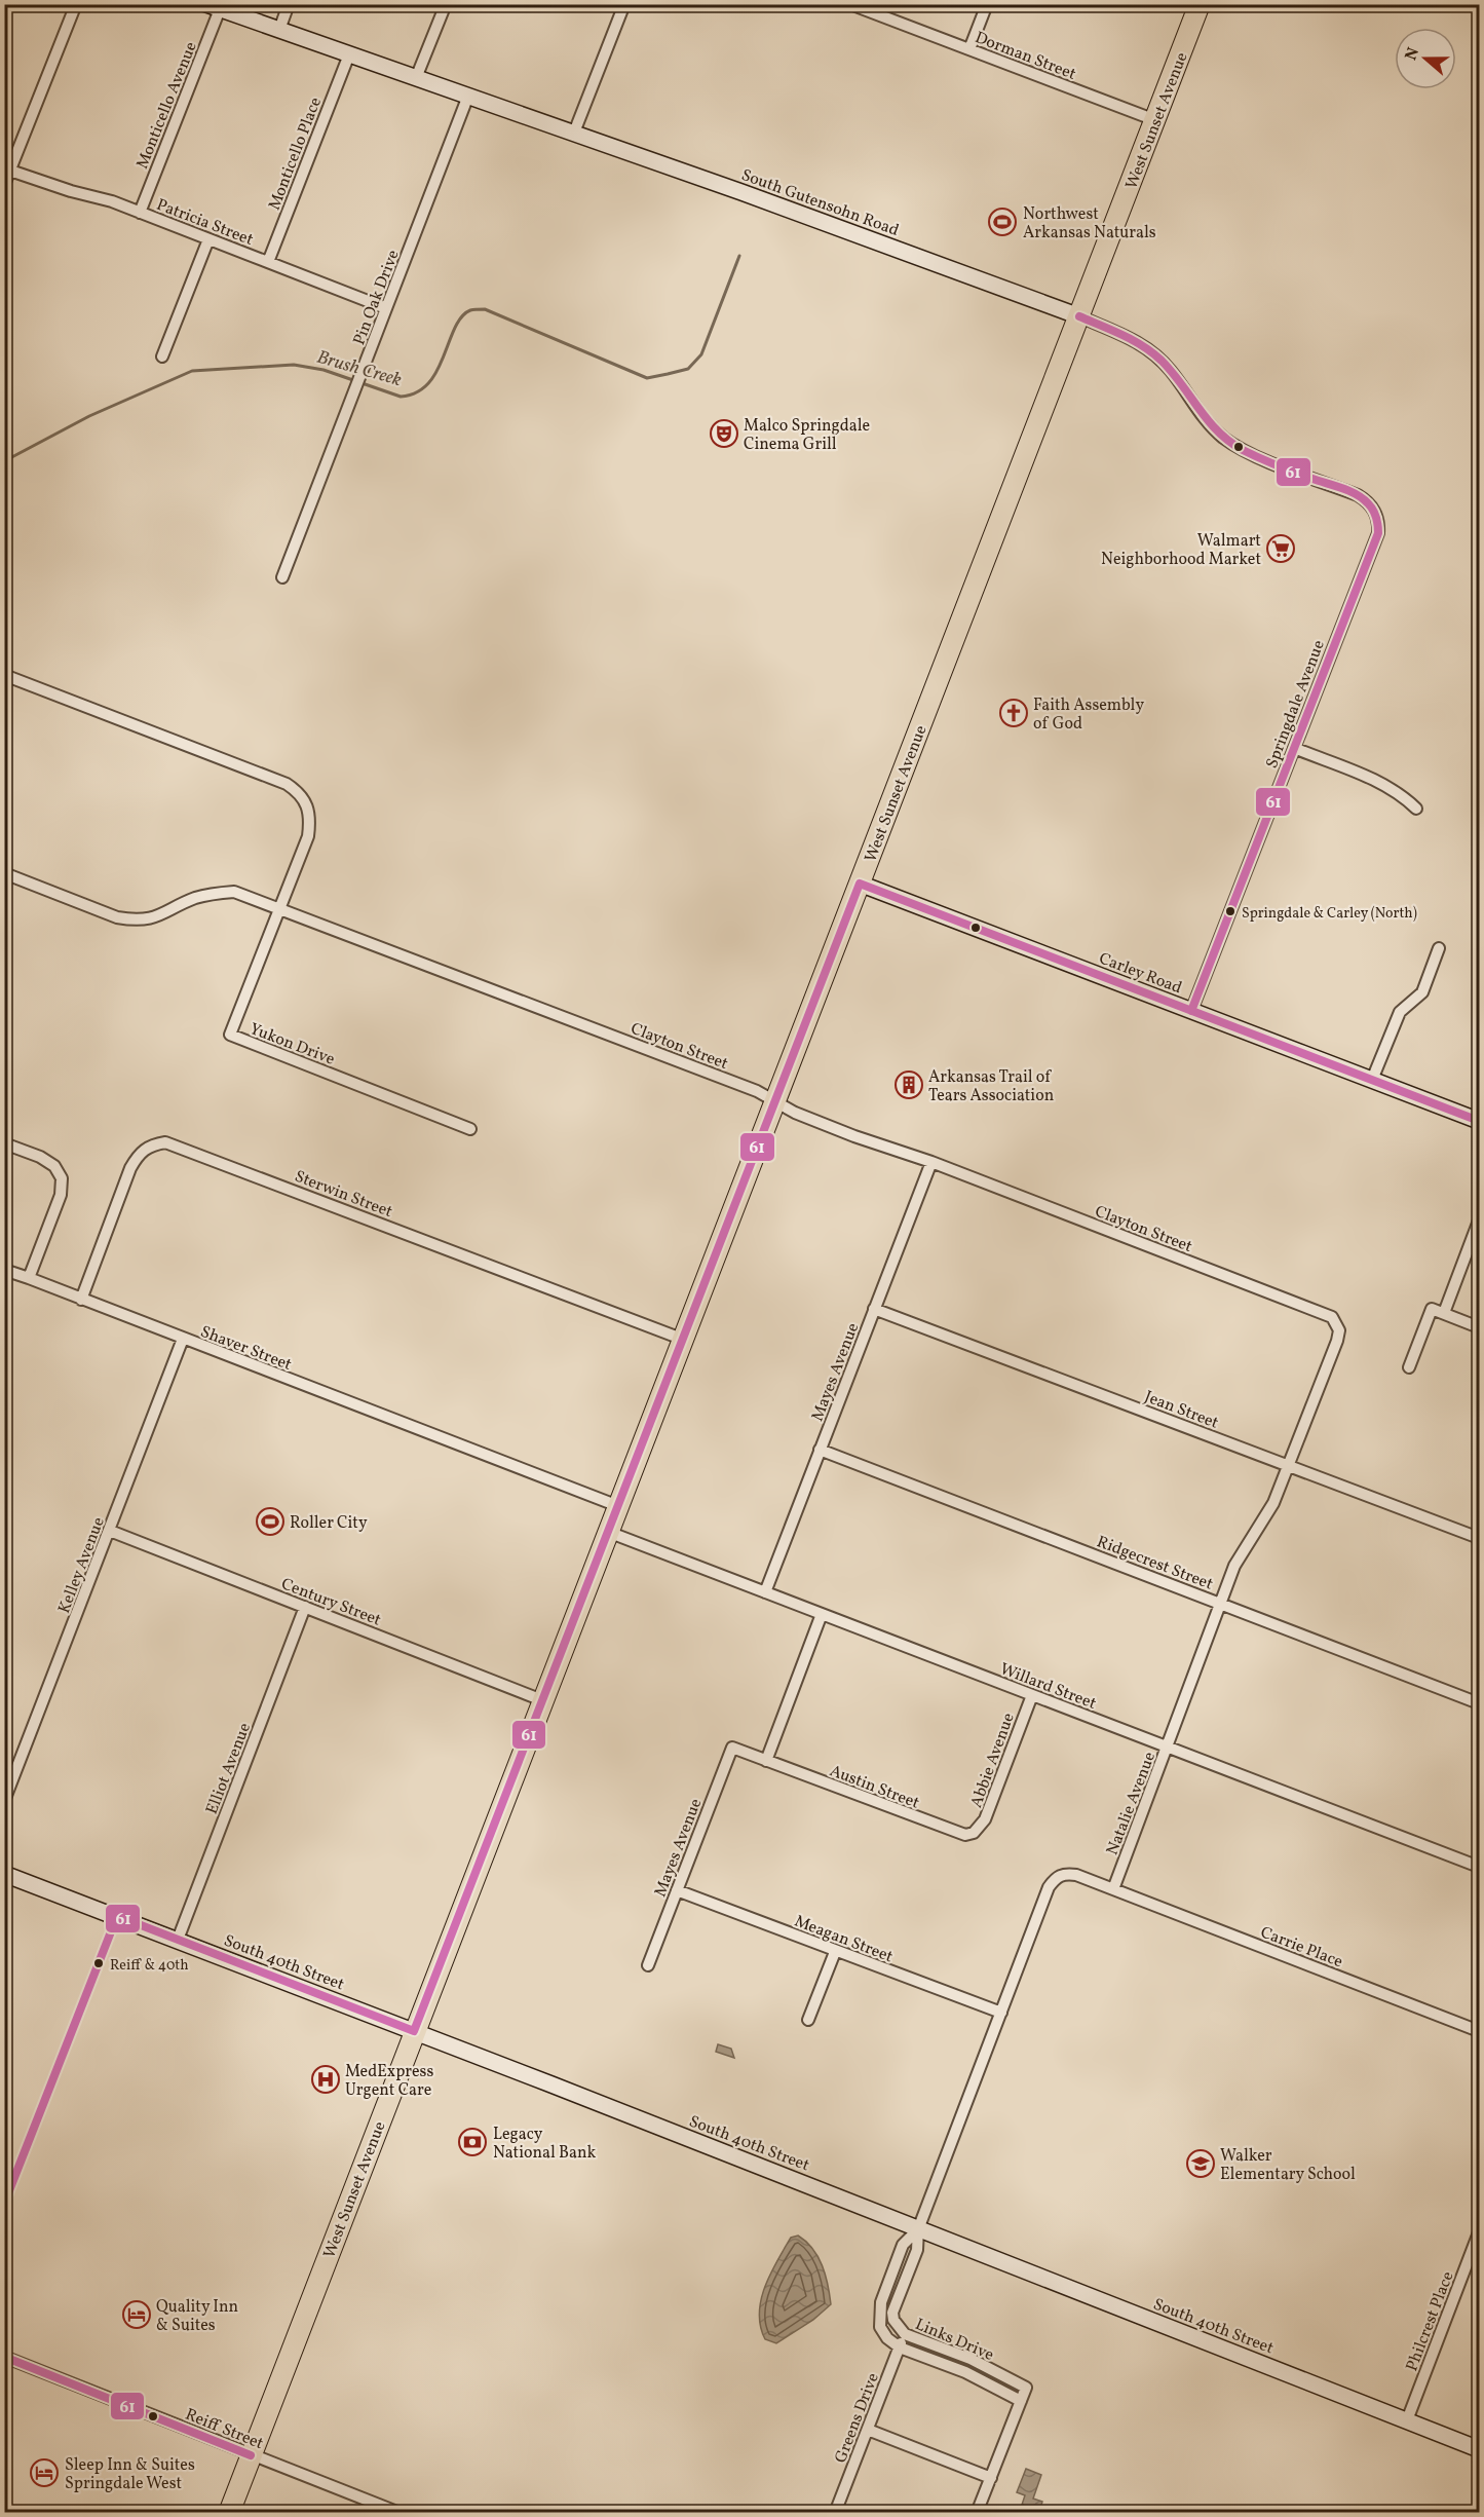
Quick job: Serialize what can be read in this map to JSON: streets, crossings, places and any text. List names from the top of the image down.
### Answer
{
  "streets": {
    "highway": ["West Sunset Avenue"],
    "street": [
      "Dorman Street",
      "Monticello Avenue",
      "Monticello Place",
      "South Gutensohn Road",
      "Patricia Street",
      "Pin Oak Drive",
      "Springdale Avenue",
      "Carley Road",
      "Yukon Drive",
      "Clayton Street",
      "Sterwin Street",
      "Shaver Street",
      "Mayes Avenue",
      "Jean Street",
      "Ridgecrest Street",
      "Kelley Avenue",
      "Century Street",
      "Willard Street",
      "Abbie Avenue",
      "Elliot Avenue",
      "Austin Street",
      "Natalie Avenue",
      "Meagan Street",
      "Carrie Place",
      "South 40th Street",
      "Philcrest Place",
      "Links Drive",
      "Greens Drive",
      "Reiff Street"
    ]
  },
  "crossings": [
    ["Dorman Street", "West Sunset Avenue"],
    ["Monticello Avenue", "South Gutensohn Road"],
    ["Monticello Avenue", "Patricia Street"],
    ["West Sunset Avenue", "South Gutensohn Road"],
    ["West Sunset Avenue", "Carley Road"],
    ["West Sunset Avenue", "Clayton Street"],
    ["West Sunset Avenue", "Sterwin Street"],
    ["West Sunset Avenue", "Shaver Street"],
    ["West Sunset Avenue", "Century Street"],
    ["West Sunset Avenue", "Willard Street"],
    ["West Sunset Avenue", "South 40th Street"],
    ["West Sunset Avenue", "Reiff Street"],
    ["Monticello Place", "South Gutensohn Road"],
    ["Monticello Place", "Patricia Street"],
    ["South Gutensohn Road", "Pin Oak Drive"],
    ["South Gutensohn Road", "Springdale Avenue"],
    ["Patricia Street", "Pin Oak Drive"],
    ["Springdale Avenue", "Carley Road"],
    ["Yukon Drive", "Clayton Street"],
    ["Clayton Street", "Mayes Avenue"],
    ["Clayton Street", "Natalie Avenue"],
    ["Sterwin Street", "Shaver Street"],
    ["Shaver Street", "Kelley Avenue"],
    ["Mayes Avenue", "Jean Street"],
    ["Mayes Avenue", "Ridgecrest Street"],
    ["Mayes Avenue", "Willard Street"],
    ["Mayes Avenue", "Austin Street"],
    ["Mayes Avenue", "Meagan Street"],
    ["Jean Street", "Natalie Avenue"],
    ["Ridgecrest Street", "Natalie Avenue"],
    ["Kelley Avenue", "Century Street"],
    ["Century Street", "Elliot Avenue"],
    ["Willard Street", "Abbie Avenue"],
    ["Willard Street", "Natalie Avenue"],
    ["Abbie Avenue", "Austin Street"],
    ["Elliot Avenue", "South 40th Street"],
    ["Natalie Avenue", "Carrie Place"],
    ["South 40th Street", "Philcrest Place"],
    ["South 40th Street", "Links Drive"],
    ["Links Drive", "Greens Drive"]
  ],
  "water": ["Brush Creek"],
  "places": {
    "sports": ["Northwest Arkansas Naturals", "Roller City"],
    "theatre": ["Malco Springdale Cinema Grill"],
    "supermarket": ["Walmart Neighborhood Market"],
    "church": ["Faith Assembly of God"],
    "other": ["Springdale & Carley (North)", "Reiff & 40th"],
    "building": ["Arkansas Trail of Tears Association"],
    "hospital": ["MedExpress Urgent Care"],
    "bank": ["Legacy National Bank"],
    "school or university": ["Walker Elementary School"],
    "hotel": ["Quality Inn & Suites", "Sleep Inn & Suites Springdale West"]
  },
  "lines": ["transit line 61"],
  "north": "left"
}
